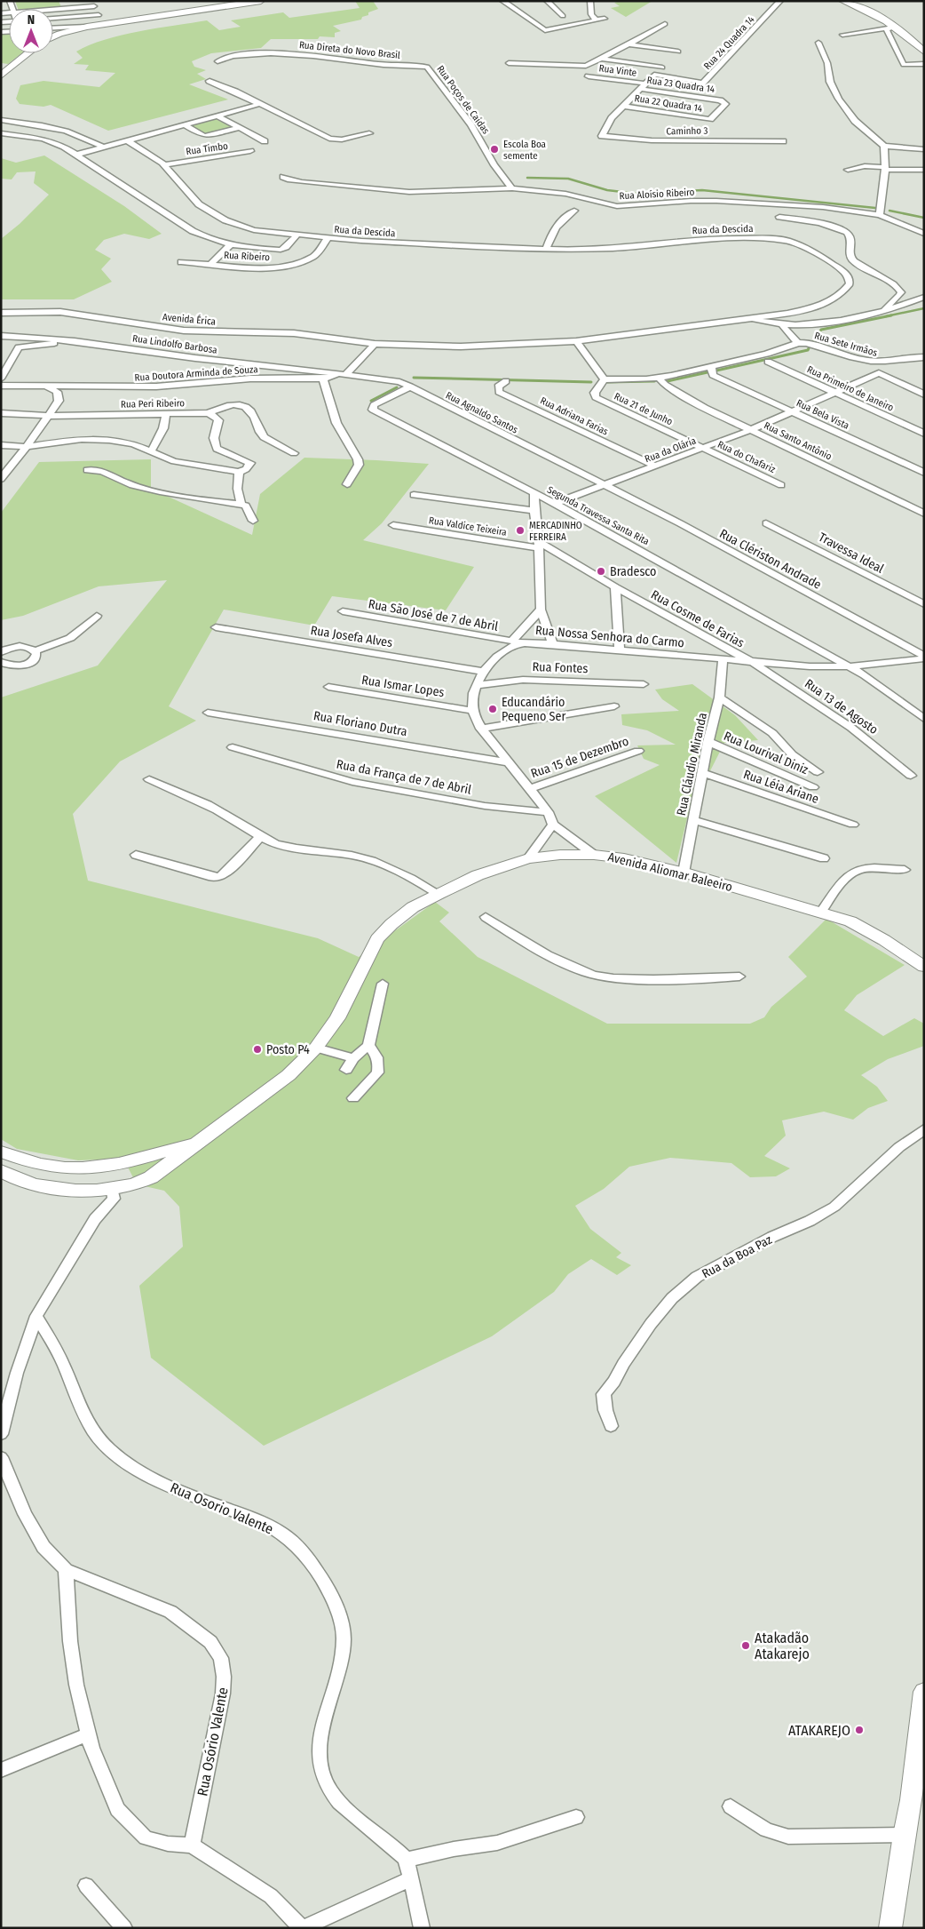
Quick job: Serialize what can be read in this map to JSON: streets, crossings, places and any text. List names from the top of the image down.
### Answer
{
  "streets": {
    "main road": ["Avenida Aliomar Baleeiro"],
    "street": [
      "Rua 24 Quadra 14",
      "Rua Direta do Novo Brasil",
      "Rua Vinte",
      "Rua 23 Quadra 14",
      "Rua Poços de Caidas",
      "Rua 22 Quadra 14",
      "Caminho 3",
      "Rua Timbo",
      "Rua Aloísio Ribeiro",
      "Rua da Descida",
      "Rua Ribeiro",
      "Avenida Érica",
      "Rua Lindolfo Barbosa",
      "Rua Sete Irmãos",
      "Rua Doutora Arminda de Souza",
      "Rua Primeiro de Janeiro",
      "Rua Peri Ribeiro",
      "Rua 21 de Junho",
      "Rua Agnaldo Santos",
      "Rua Bela Vista",
      "Rua Adriana Farias",
      "Rua Santo Antônio",
      "Rua da Olária",
      "Rua do Chafariz",
      "Segunda Travessa Santa Rita",
      "Rua Valdice Teixeira",
      "Travessa Ideal",
      "Rua Clériston Andrade",
      "Rua São José de 7 de Abril",
      "Rua Cosme de Farias",
      "Rua Josefa Alves",
      "Rua Nossa Senhora do Carmo",
      "Rua Fontes",
      "Rua Ismar Lopes",
      "Rua 13 de Agosto",
      "Rua Floriano Dutra",
      "Rua Lourival Diniz",
      "Rua 15 de Dezembro",
      "Rua Cláudio Miranda",
      "Rua da França de 7 de Abril",
      "Rua Léia Ariane",
      "Rua da Boa Paz",
      "Rua Osorio Valente",
      "Rua Osório Valente"
    ]
  },
  "crossings": [
    ["Rua 24 Quadra 14", "Rua 23 Quadra 14"],
    ["Rua Direta do Novo Brasil", "Rua Poços de Caidas"],
    ["Rua 23 Quadra 14", "Rua 22 Quadra 14"],
    ["Rua Poços de Caidas", "Rua Aloísio Ribeiro"],
    ["Rua 22 Quadra 14", "Caminho 3"],
    ["Rua Timbo", "Rua da Descida"],
    ["Rua da Descida", "Rua Ribeiro"],
    ["Rua da Descida", "Avenida Érica"],
    ["Rua da Descida", "Rua Doutora Arminda de Souza"],
    ["Avenida Érica", "Rua Doutora Arminda de Souza"],
    ["Rua Lindolfo Barbosa", "Rua Doutora Arminda de Souza"],
    ["Rua Lindolfo Barbosa", "Rua Agnaldo Santos"],
    ["Rua Sete Irmãos", "Rua da Olária"],
    ["Rua Doutora Arminda de Souza", "Rua Agnaldo Santos"],
    ["Rua Primeiro de Janeiro", "Rua da Olária"],
    ["Rua 21 de Junho", "Rua da Olária"],
    ["Rua 21 de Junho", "Rua do Chafariz"],
    ["Rua Agnaldo Santos", "Rua da Olária"],
    ["Rua Agnaldo Santos", "Segunda Travessa Santa Rita"],
    ["Rua Agnaldo Santos", "Rua Clériston Andrade"],
    ["Rua Bela Vista", "Rua da Olária"],
    ["Rua Adriana Farias", "Rua da Olária"],
    ["Rua Santo Antônio", "Rua da Olária"],
    ["Rua da Olária", "Rua do Chafariz"],
    ["Rua da Olária", "Segunda Travessa Santa Rita"],
    ["Rua da Olária", "Rua Clériston Andrade"],
    ["Segunda Travessa Santa Rita", "Rua Nossa Senhora do Carmo"],
    ["Rua Valdice Teixeira", "Rua Cosme de Farias"],
    ["Rua Clériston Andrade", "Rua Nossa Senhora do Carmo"],
    ["Rua São José de 7 de Abril", "Rua Nossa Senhora do Carmo"],
    ["Rua Cosme de Farias", "Rua Nossa Senhora do Carmo"],
    ["Rua Cosme de Farias", "Rua 13 de Agosto"],
    ["Rua Josefa Alves", "Rua Nossa Senhora do Carmo"],
    ["Rua Nossa Senhora do Carmo", "Rua Fontes"],
    ["Rua Nossa Senhora do Carmo", "Rua Ismar Lopes"],
    ["Rua Nossa Senhora do Carmo", "Rua 13 de Agosto"],
    ["Rua Nossa Senhora do Carmo", "Rua Cláudio Miranda"],
    ["Rua Lourival Diniz", "Rua Cláudio Miranda"],
    ["Rua Cláudio Miranda", "Rua Léia Ariane"],
    ["Rua Cláudio Miranda", "Avenida Aliomar Baleeiro"]
  ],
  "places": [
    "Escola Boa semente",
    "MERCADINHO FERREIRA",
    "Bradesco",
    "Educandário Pequeno Ser",
    "Posto P4",
    "Atakadão Atakarejo",
    "ATAKAREJO"
  ],
  "north": "top"
}
